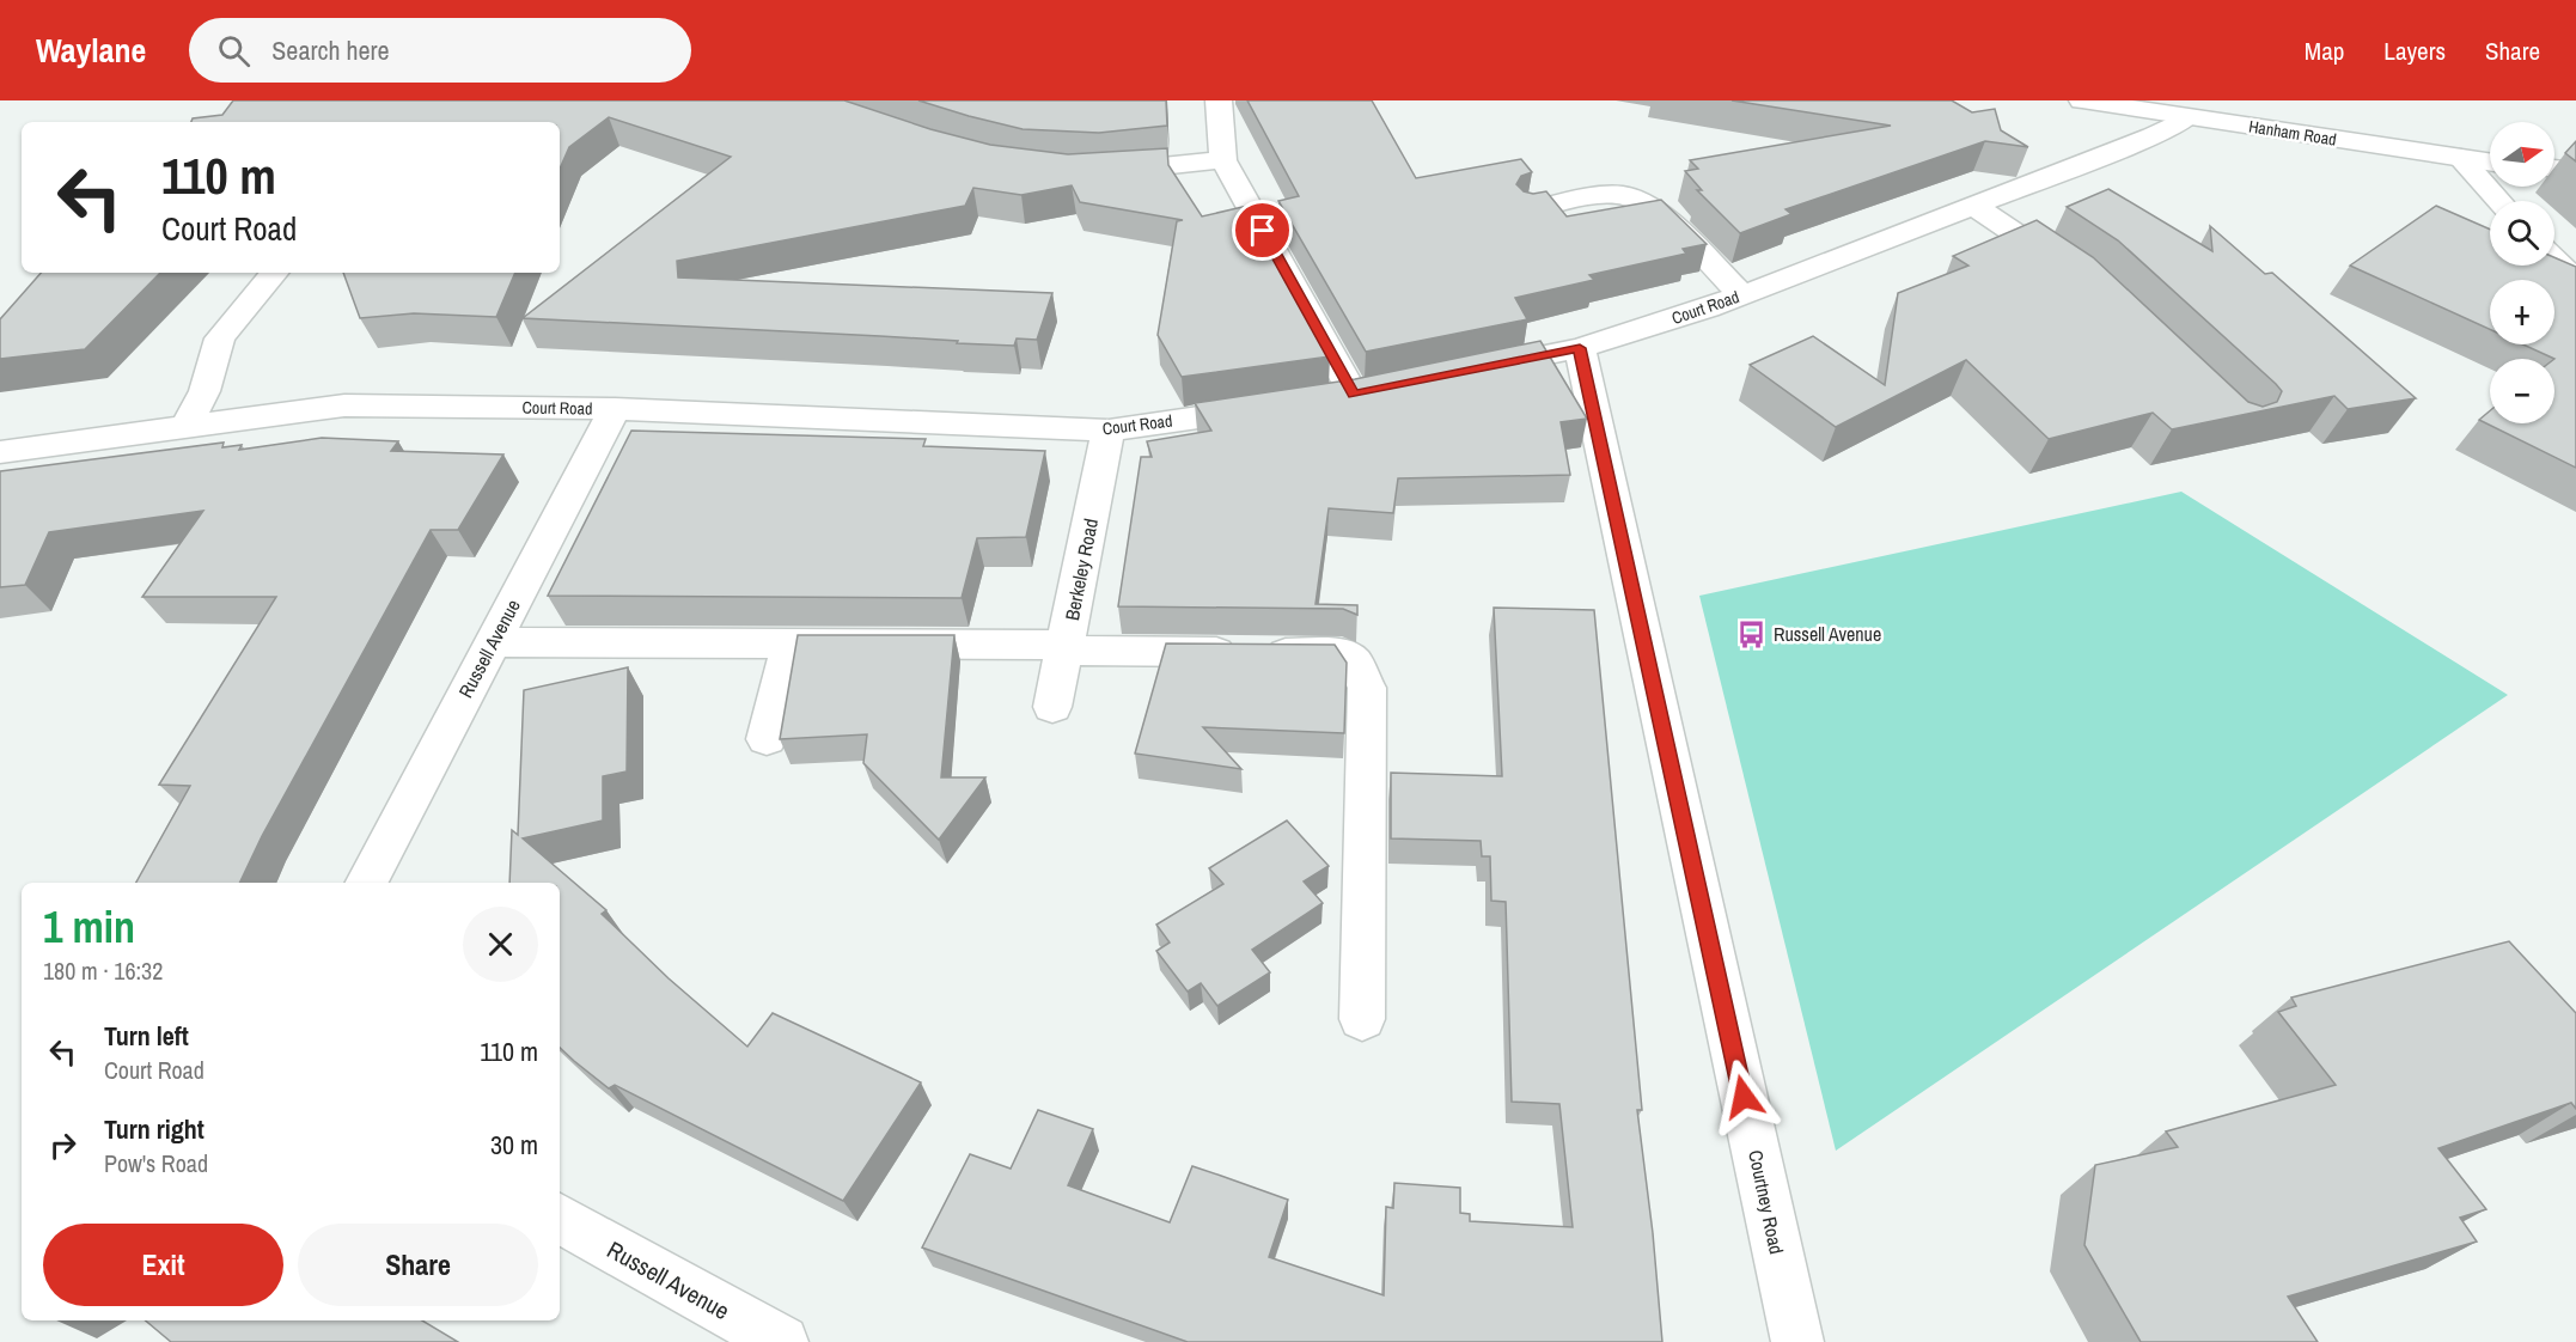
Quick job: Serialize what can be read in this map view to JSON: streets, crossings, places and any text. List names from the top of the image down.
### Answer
{
  "streets": {
    "street": [
      "Hanham Road",
      "Court Road",
      "Berkeley Road",
      "Russell Avenue",
      "Courtney Road"
    ]
  },
  "crossings": [
    ["Hanham Road", "Court Road"],
    ["Court Road", "Berkeley Road"],
    ["Court Road", "Russell Avenue"],
    ["Court Road", "Courtney Road"]
  ],
  "places": {
    "bus stop": ["Russell Avenue"]
  },
  "north": "right",
  "page": {
    "header": "Waylane",
    "search": "Search here",
    "nav": ["Map", "Layers", "Share"],
    "map_buttons": ["+", "−"],
    "turn": ["110 m", "Court Road"],
    "heading": ["1 min", "180 m · 16:32"],
    "list": [
      {
        "name": "Turn left",
        "note": "Court Road",
        "value": "110 m"
      },
      {
        "name": "Turn right",
        "note": "Pow's Road",
        "value": "30 m"
      }
    ],
    "buttons": ["Exit", "Share"]
  }
}
